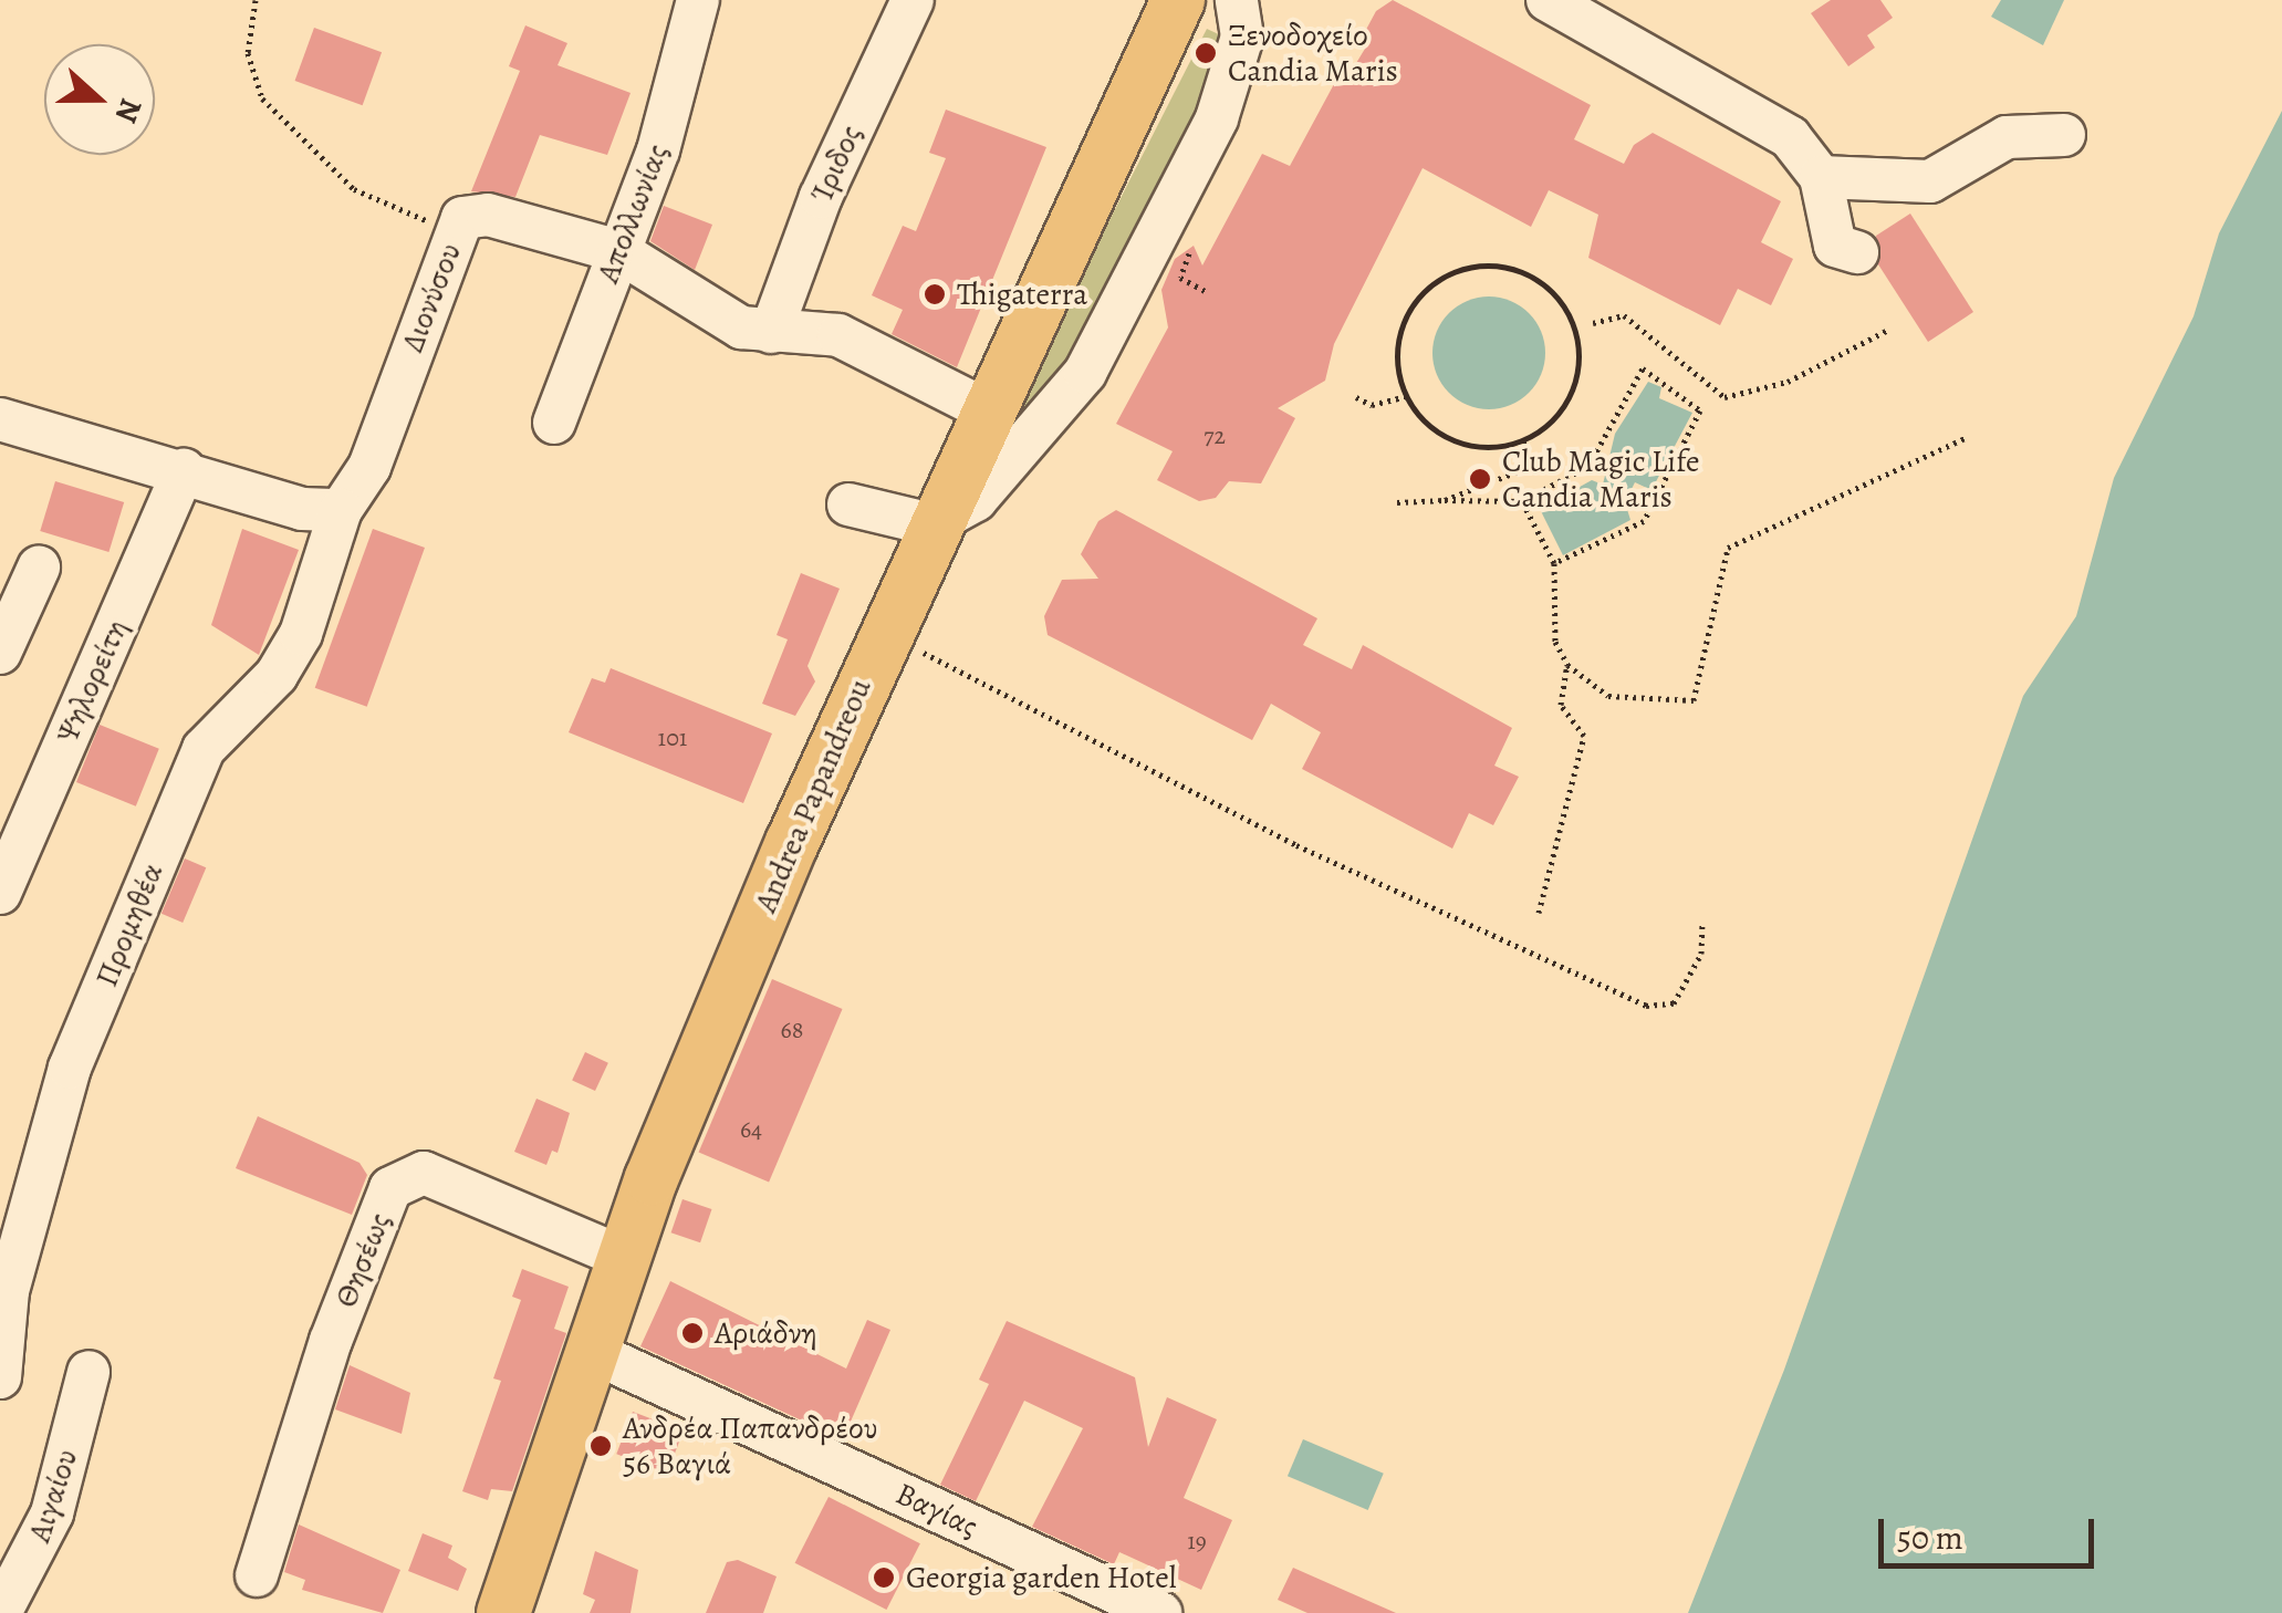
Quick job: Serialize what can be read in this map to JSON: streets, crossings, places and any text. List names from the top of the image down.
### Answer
{
  "streets": {
    "main road": ["Andrea Papandreou"],
    "street": [
      "Ίριδος",
      "Απολλωνίας",
      "Διονύσου",
      "Ψηλορείτη",
      "Προμηθέα",
      "Θησέως",
      "Αιγαίου",
      "Βαγίας"
    ]
  },
  "crossings": [
    ["Ίριδος", "Διονύσου"],
    ["Απολλωνίας", "Διονύσου"],
    ["Διονύσου", "Andrea Papandreou"],
    ["Διονύσου", "Προμηθέα"],
    ["Andrea Papandreou", "Θησέως"],
    ["Andrea Papandreou", "Βαγίας"]
  ],
  "places": [
    "Ξενοδοχείο Candia Maris",
    "Thigaterra",
    "Club Magic Life Candia Maris",
    "Αριάδνη",
    "Ανδρέα Παπανδρέου 56 Βαγιά",
    "Georgia garden Hotel"
  ],
  "house_numbers": [
    "72",
    "101",
    "68",
    "64",
    "19"
  ],
  "scale_bar": "50 m",
  "north": "right"
}
